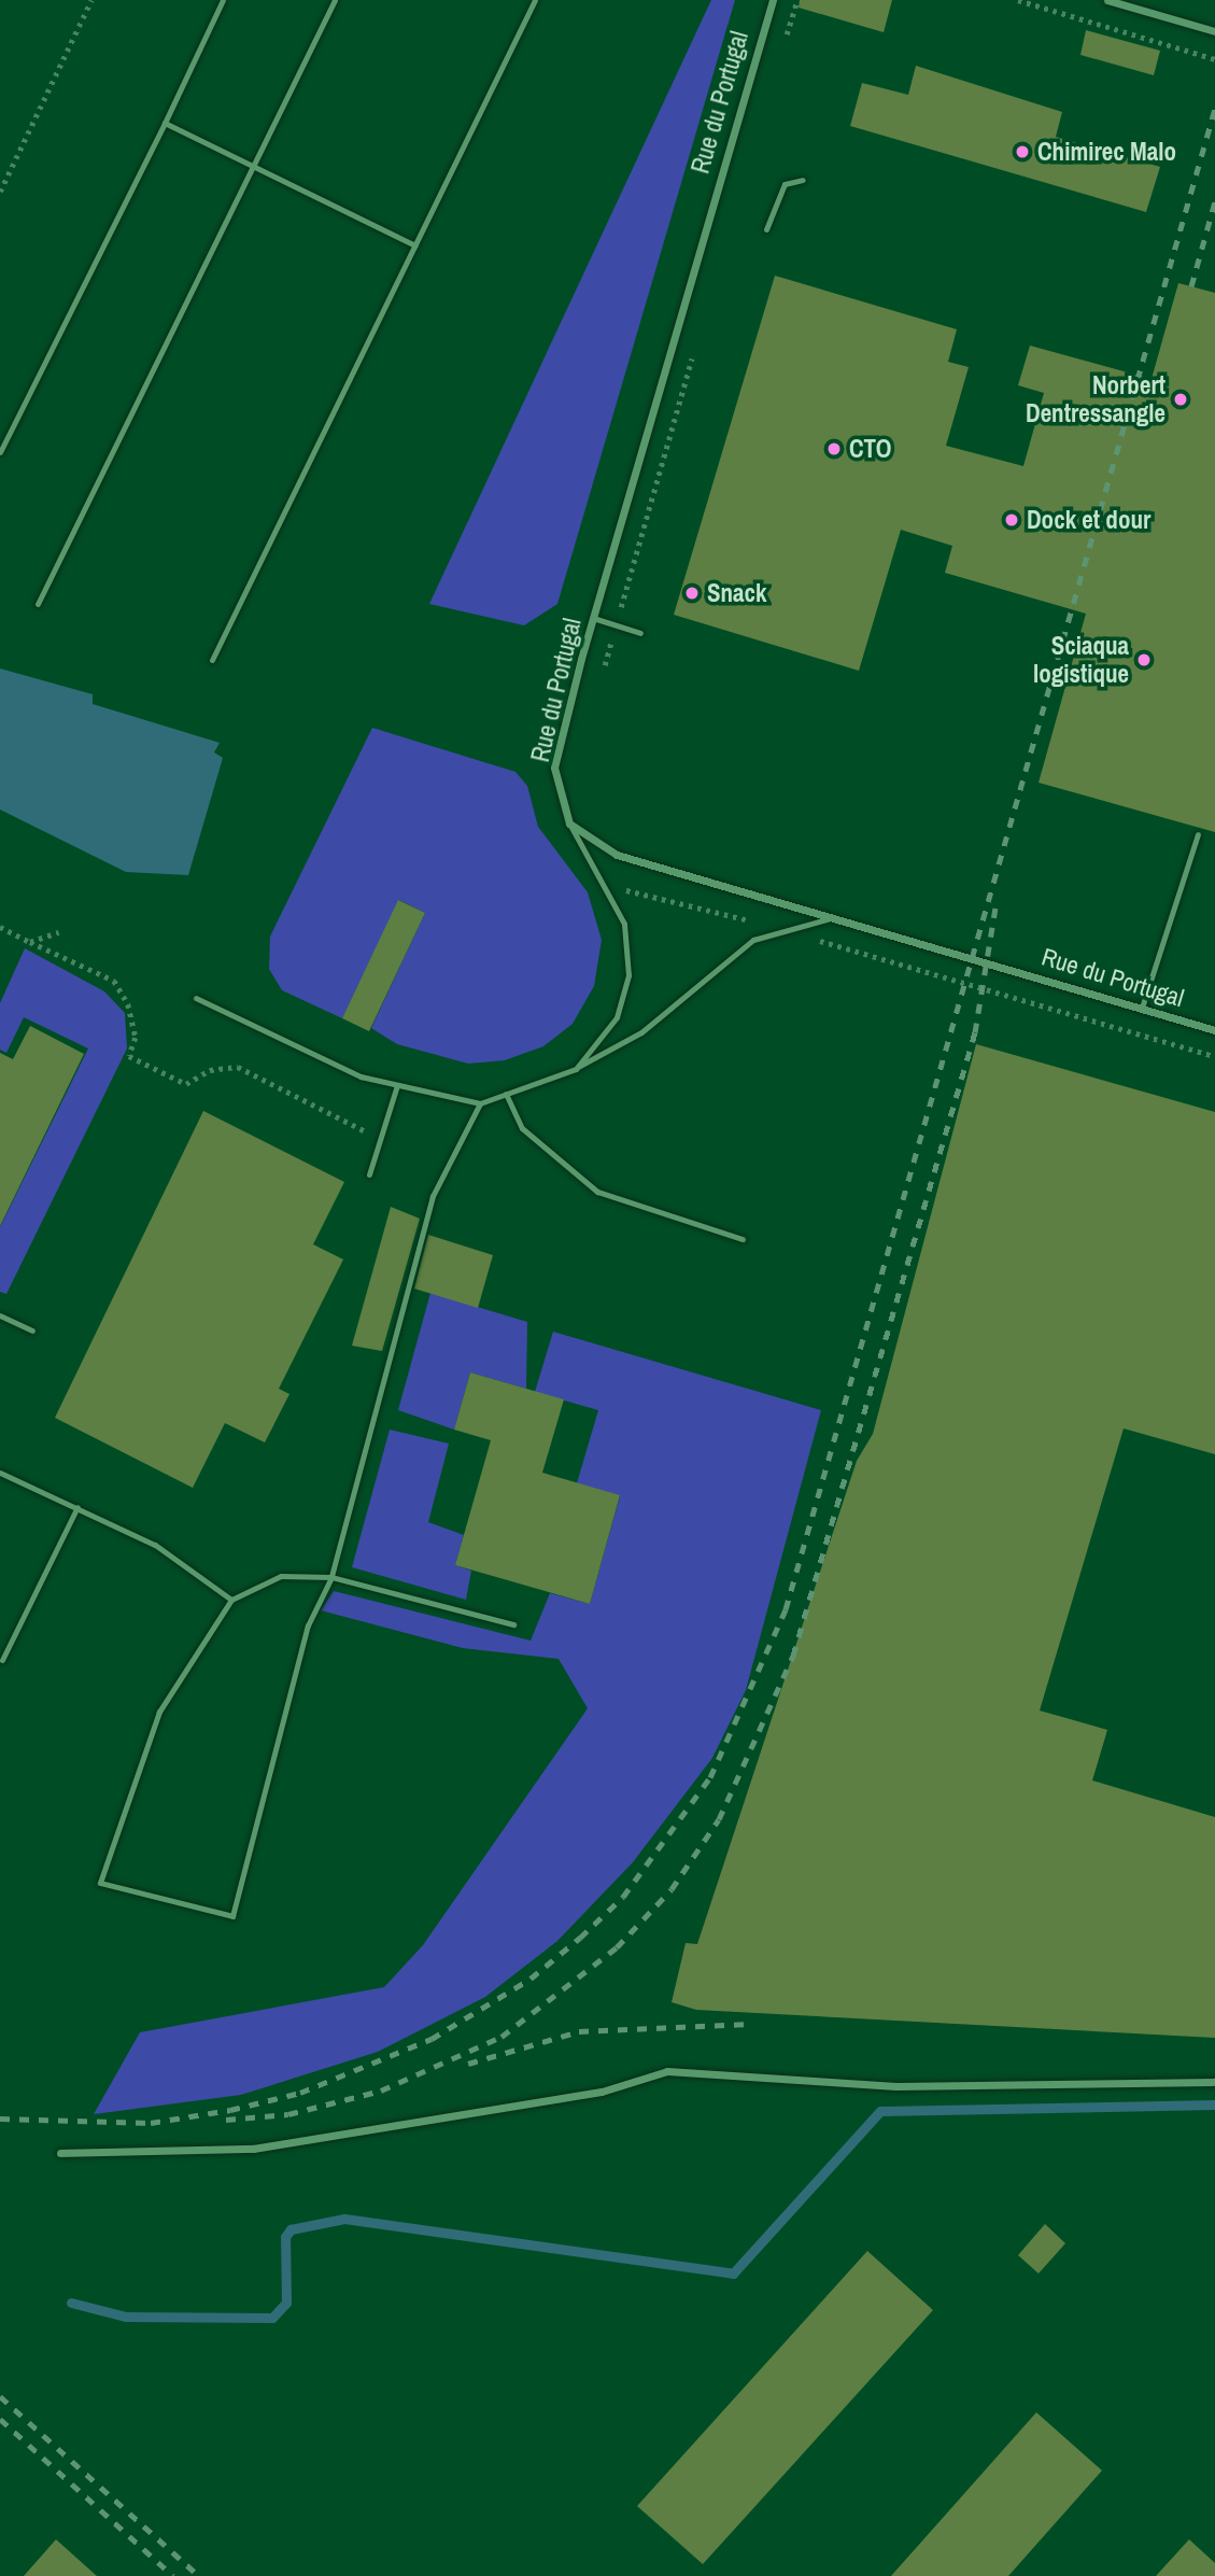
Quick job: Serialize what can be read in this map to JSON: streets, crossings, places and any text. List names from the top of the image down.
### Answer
{
  "streets": {
    "street": ["Rue du Portugal"]
  },
  "places": [
    "Chimirec Malo",
    "Norbert Dentressangle",
    "CTO",
    "Dock et dour",
    "Snack",
    "Sciaqua logistique"
  ]
}
